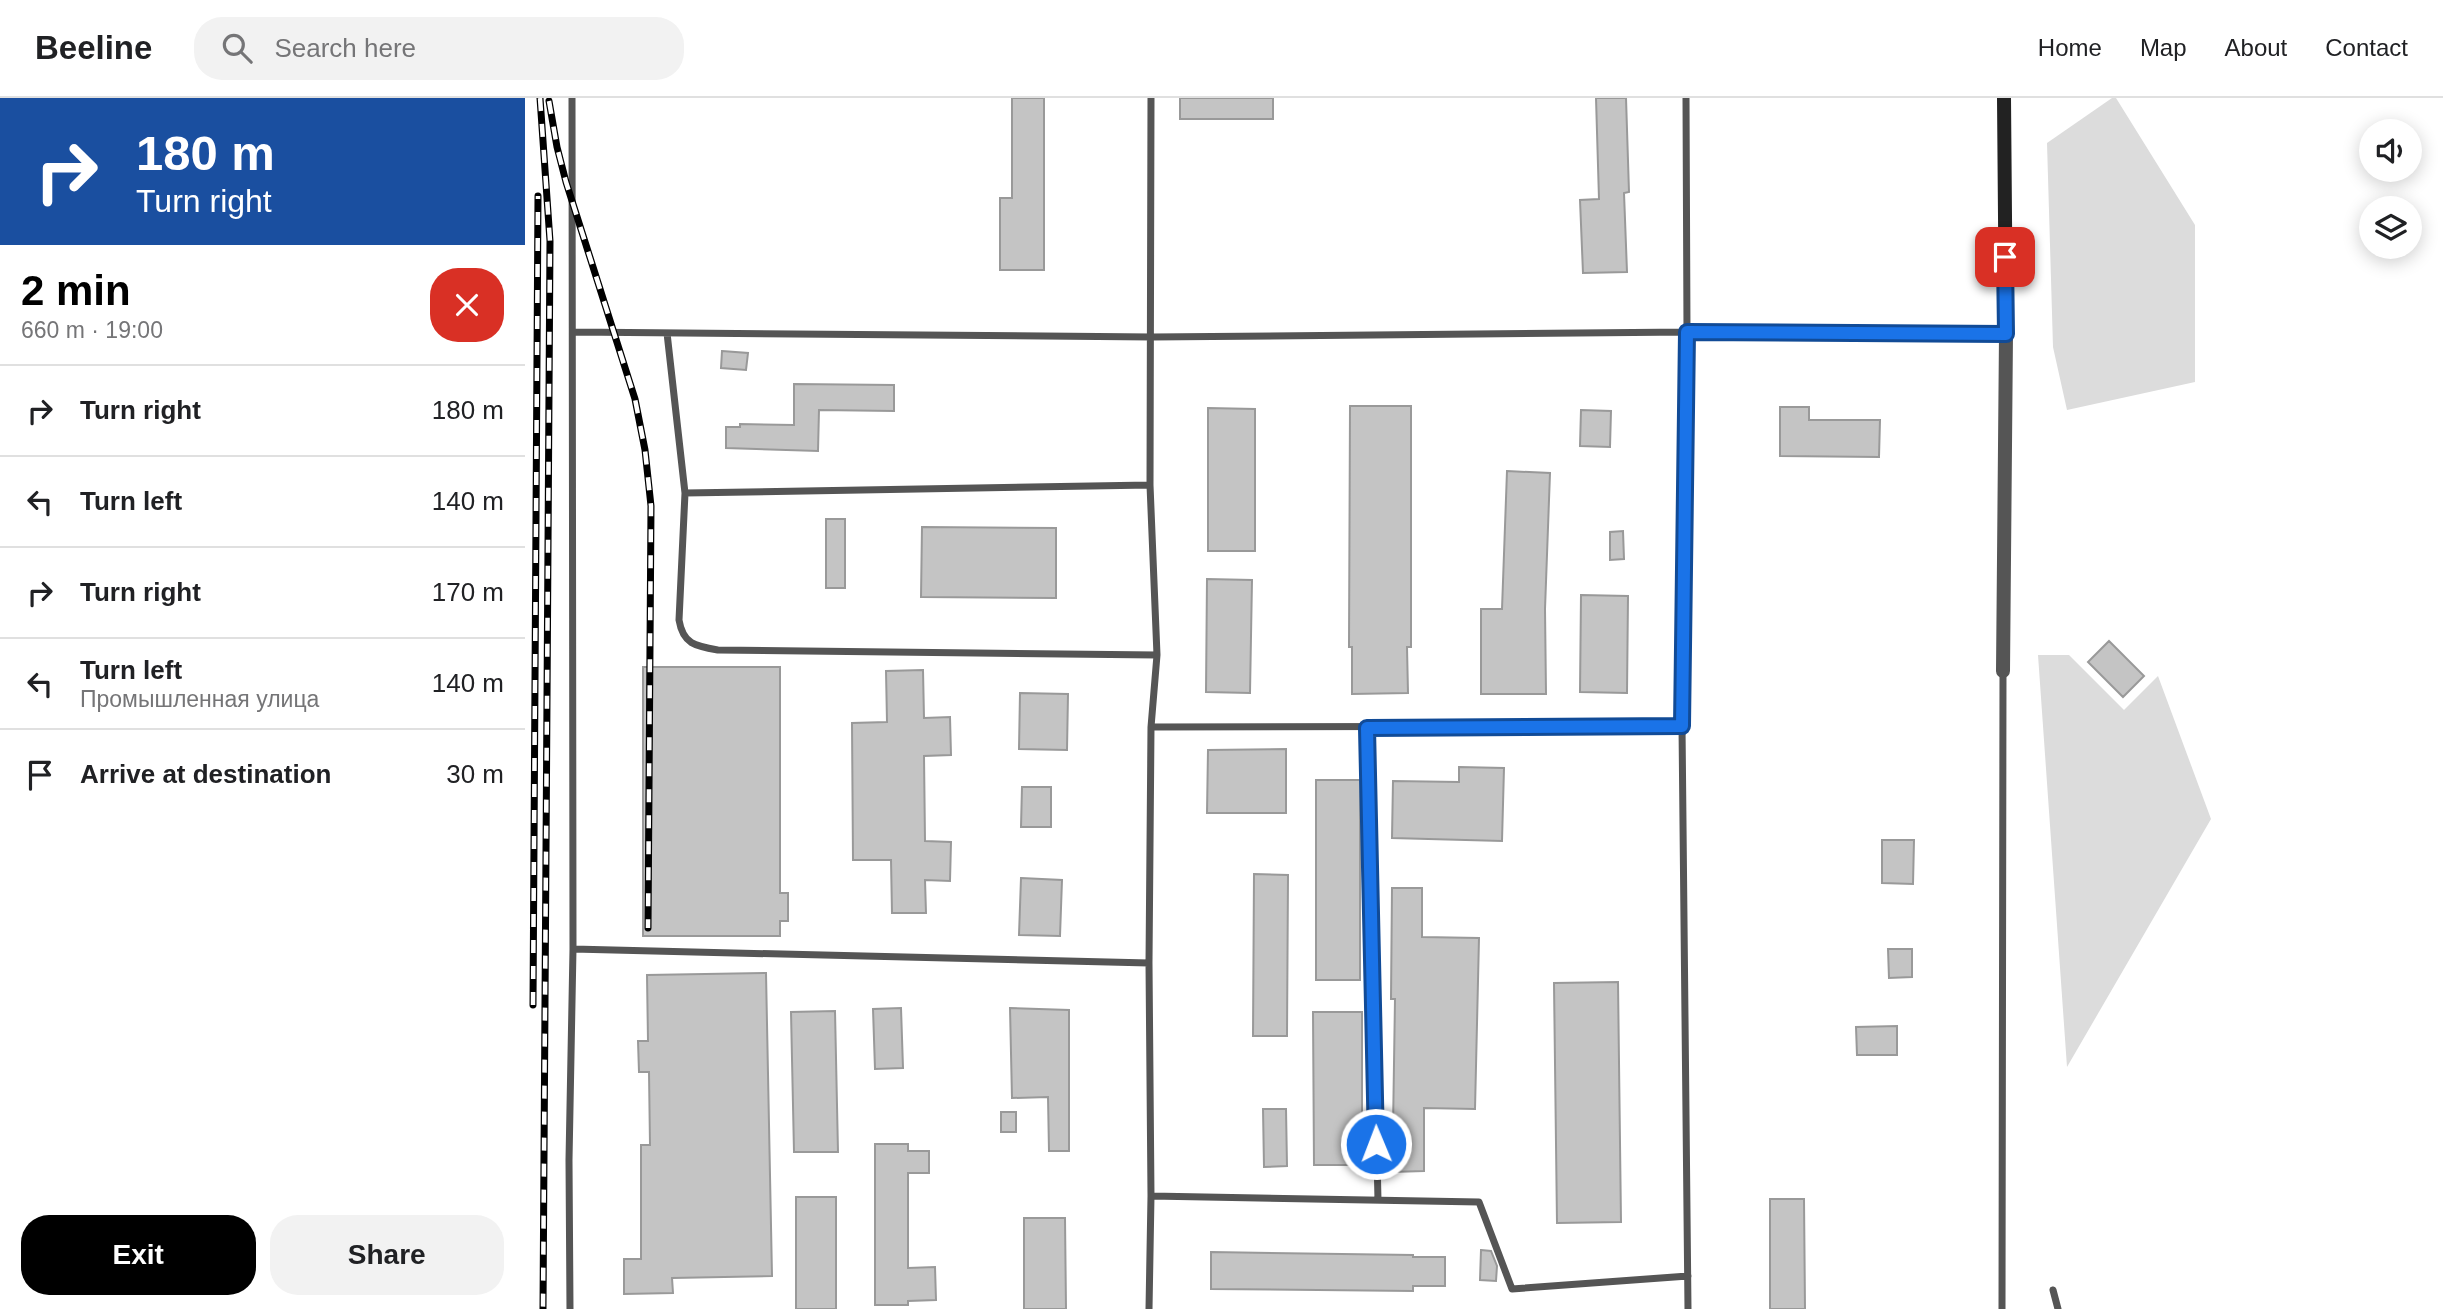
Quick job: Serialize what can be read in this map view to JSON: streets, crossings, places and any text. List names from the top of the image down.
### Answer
{
  "page": {
    "header": "Beeline",
    "search": "Search here",
    "nav": [
      "Home",
      "Map",
      "About",
      "Contact"
    ],
    "turn": ["180 m", "Turn right"],
    "heading": ["2 min", "660 m · 19:00"],
    "list": [
      {
        "name": "Turn right",
        "value": "180 m"
      },
      {
        "name": "Turn left",
        "value": "140 m"
      },
      {
        "name": "Turn right",
        "value": "170 m"
      },
      {
        "name": "Turn left",
        "note": "Промышленная улица",
        "value": "140 m"
      },
      {
        "name": "Arrive at destination",
        "value": "30 m"
      }
    ],
    "buttons": ["Exit", "Share"]
  }
}
